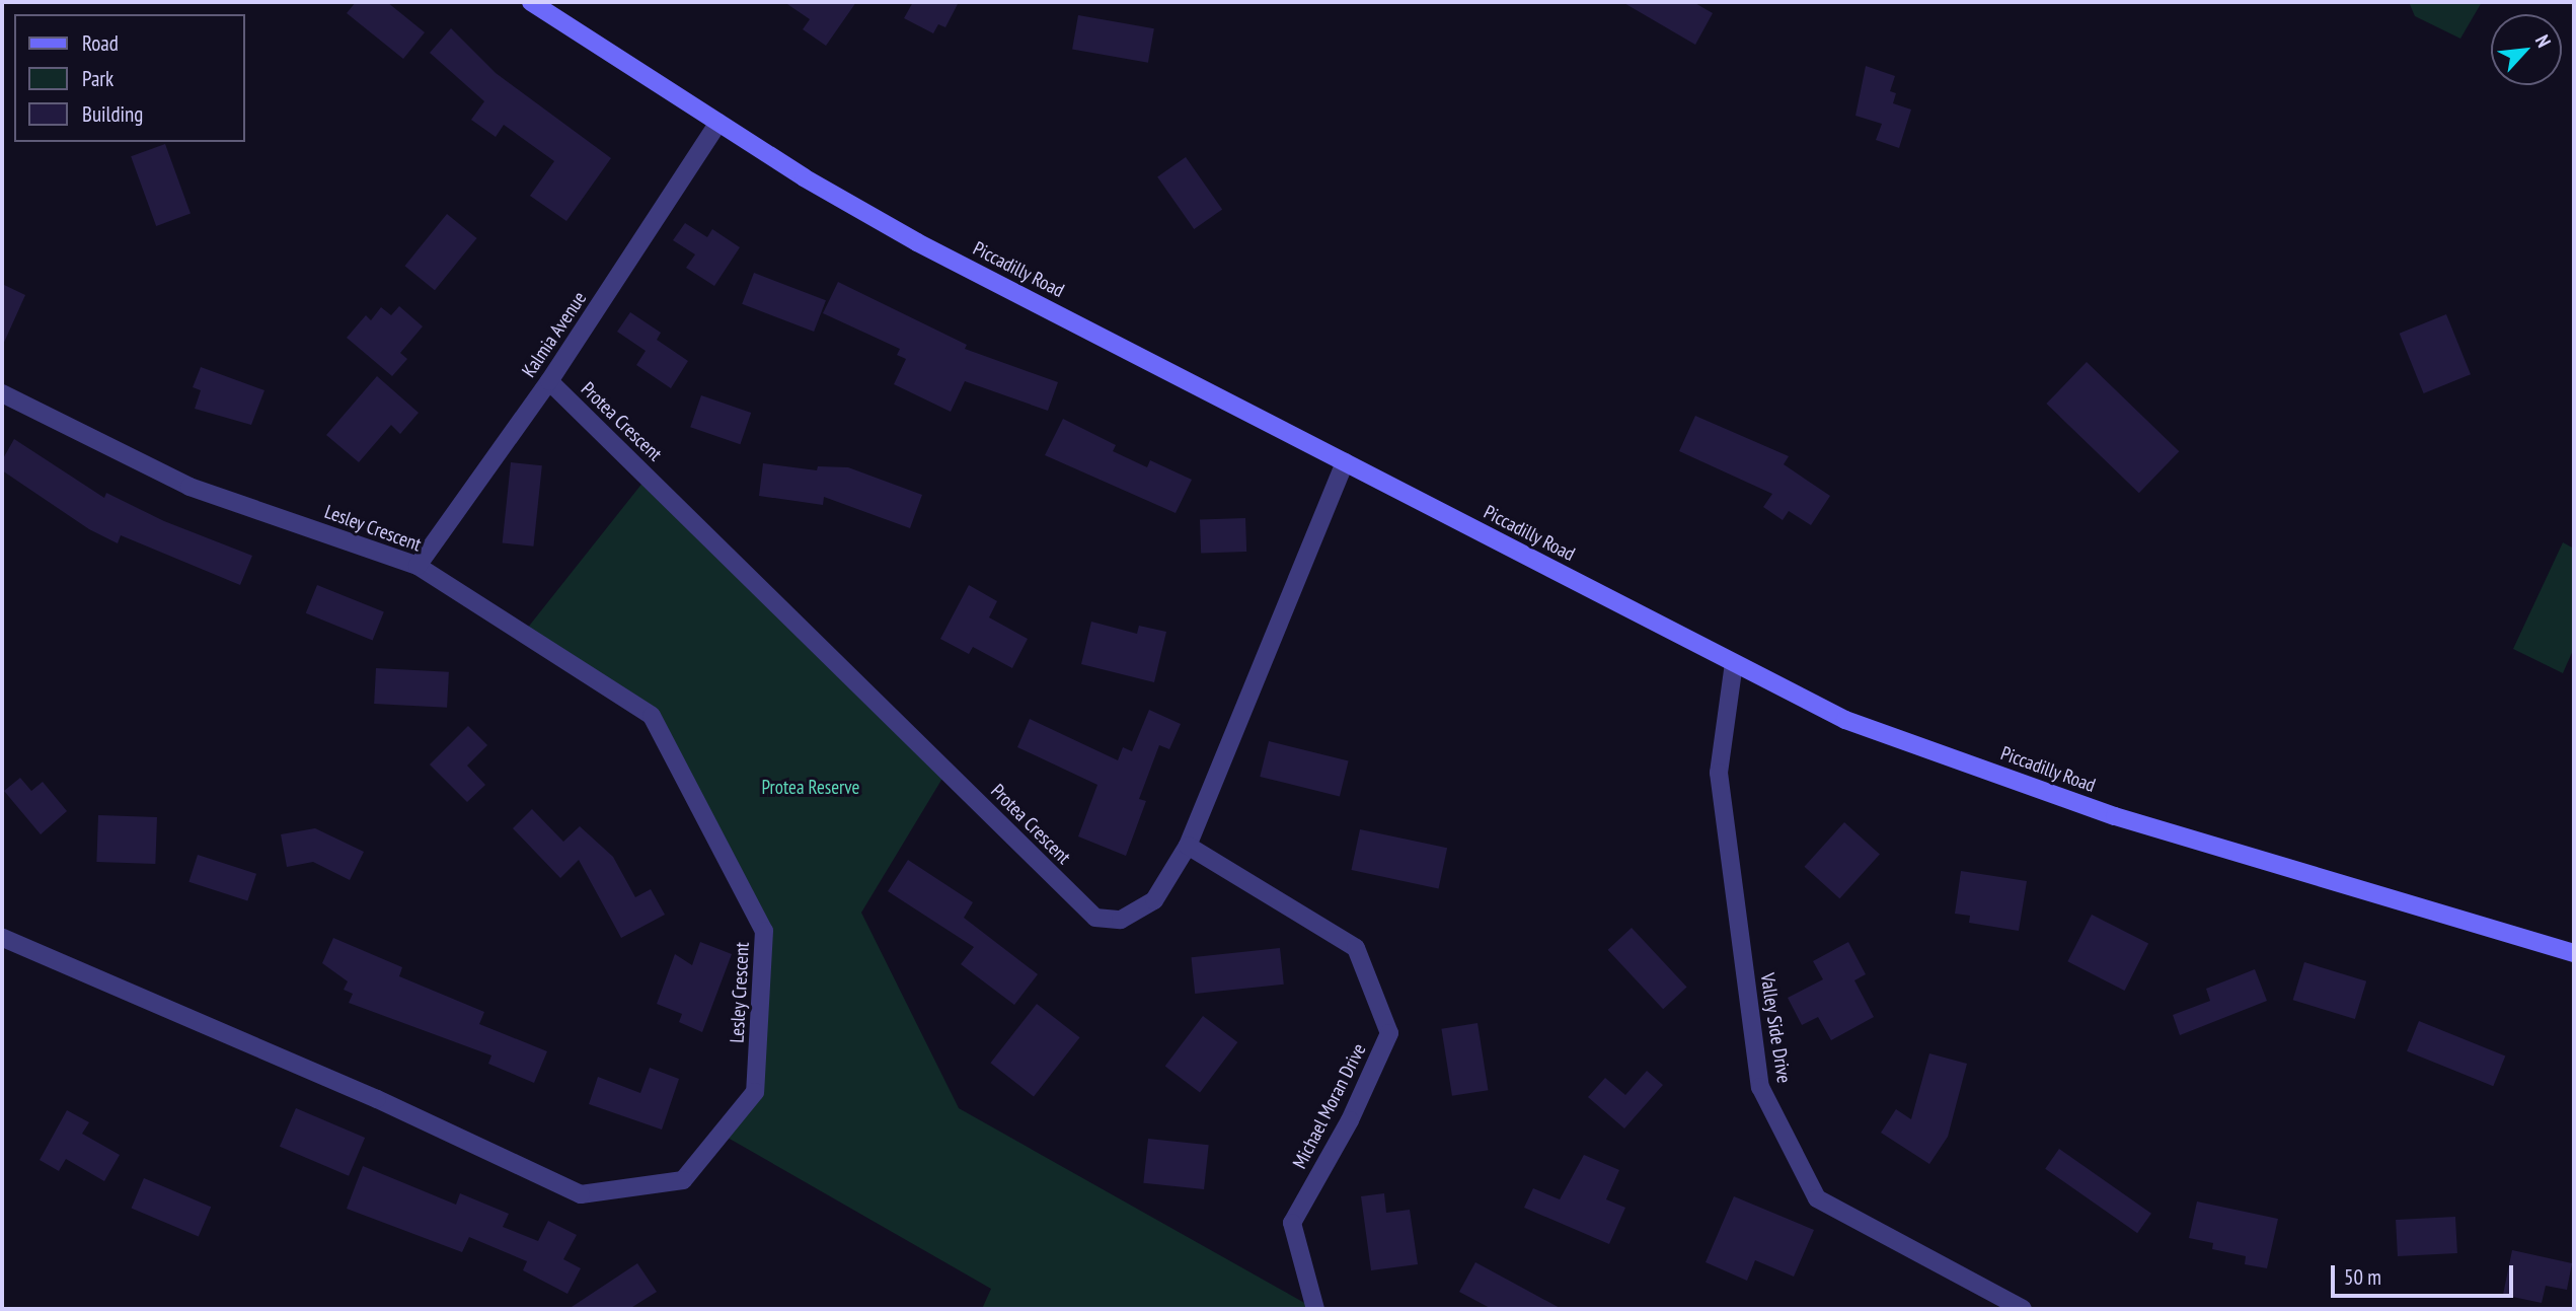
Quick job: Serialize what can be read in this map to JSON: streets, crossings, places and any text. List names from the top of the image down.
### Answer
{
  "streets": {
    "main road": ["Piccadilly Road"],
    "street": [
      "Kalmia Avenue",
      "Protea Crescent",
      "Lesley Crescent",
      "Valley Side Drive",
      "Michael Moran Drive"
    ]
  },
  "crossings": [
    ["Piccadilly Road", "Kalmia Avenue"],
    ["Piccadilly Road", "Protea Crescent"],
    ["Piccadilly Road", "Valley Side Drive"],
    ["Kalmia Avenue", "Protea Crescent"],
    ["Kalmia Avenue", "Lesley Crescent"],
    ["Protea Crescent", "Michael Moran Drive"]
  ],
  "parks": ["Protea Reserve"],
  "legend": ["Road", "Park", "Building"],
  "scale_bar": "50 m",
  "north": "top right"
}
